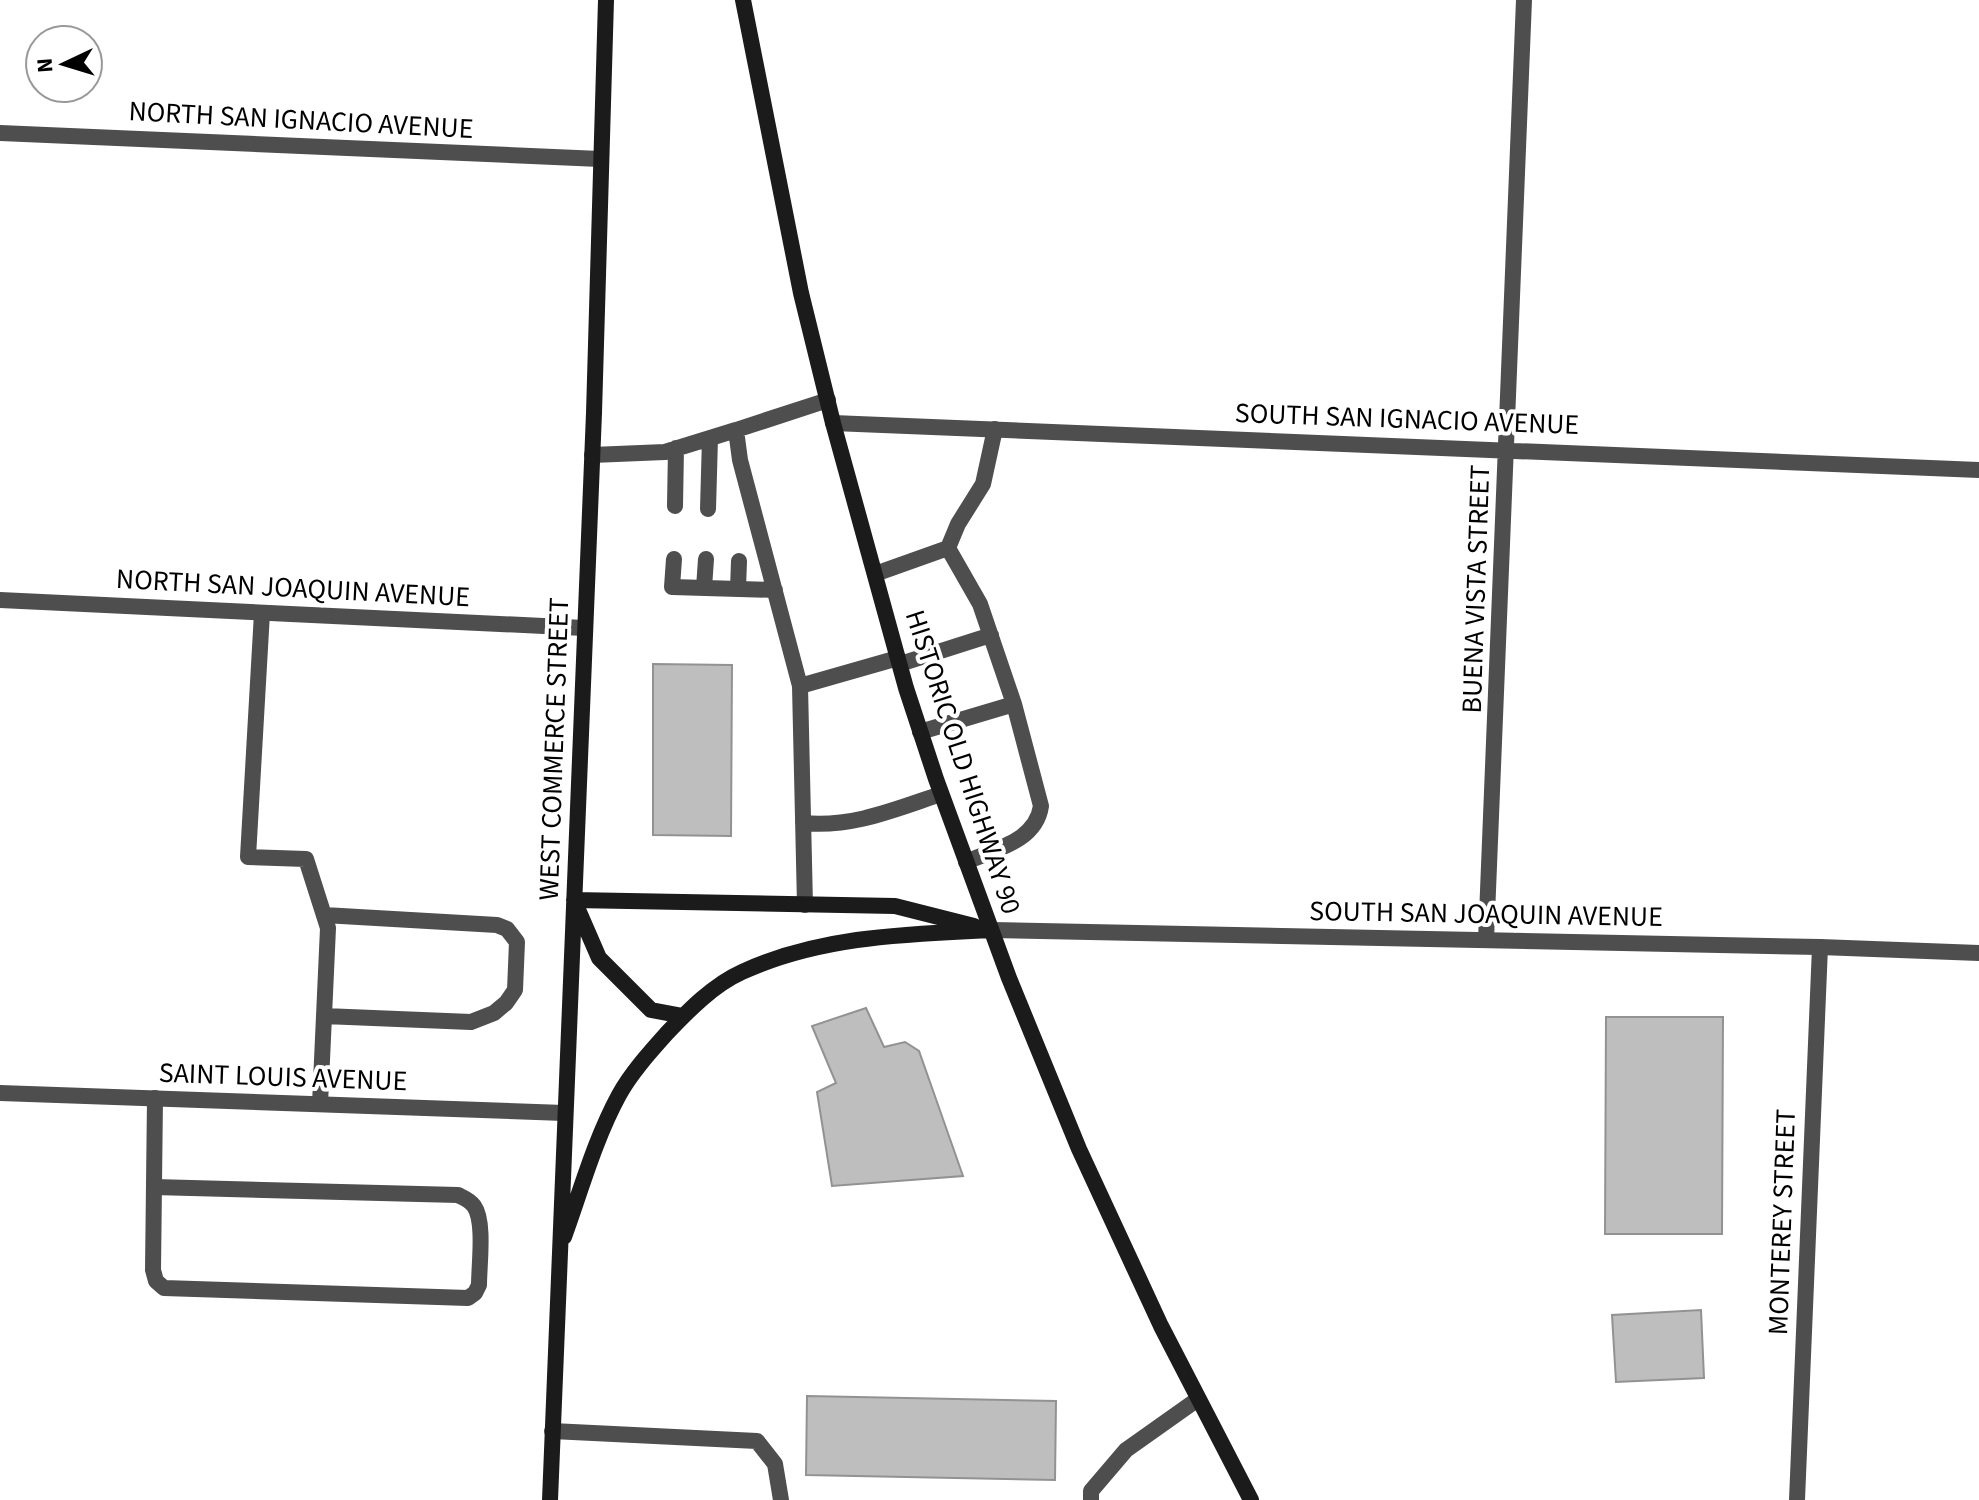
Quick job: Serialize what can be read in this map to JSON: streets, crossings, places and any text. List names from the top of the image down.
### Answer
{
  "streets": {
    "main road": ["WEST COMMERCE STREET", "HISTORIC OLD HIGHWAY 90", "SOUTH SAN JOAQUIN AVENUE"],
    "street": [
      "NORTH SAN IGNACIO AVENUE",
      "SOUTH SAN IGNACIO AVENUE",
      "NORTH SAN JOAQUIN AVENUE",
      "BUENA VISTA STREET",
      "SAINT LOUIS AVENUE",
      "MONTEREY STREET"
    ]
  },
  "crossings": [
    ["NORTH SAN IGNACIO AVENUE", "WEST COMMERCE STREET"],
    ["SOUTH SAN IGNACIO AVENUE", "BUENA VISTA STREET"],
    ["SOUTH SAN IGNACIO AVENUE", "HISTORIC OLD HIGHWAY 90"],
    ["NORTH SAN JOAQUIN AVENUE", "WEST COMMERCE STREET"],
    ["BUENA VISTA STREET", "SOUTH SAN JOAQUIN AVENUE"],
    ["WEST COMMERCE STREET", "SOUTH SAN JOAQUIN AVENUE"],
    ["WEST COMMERCE STREET", "SAINT LOUIS AVENUE"],
    ["HISTORIC OLD HIGHWAY 90", "SOUTH SAN JOAQUIN AVENUE"],
    ["SOUTH SAN JOAQUIN AVENUE", "MONTEREY STREET"]
  ],
  "north": "left"
}
